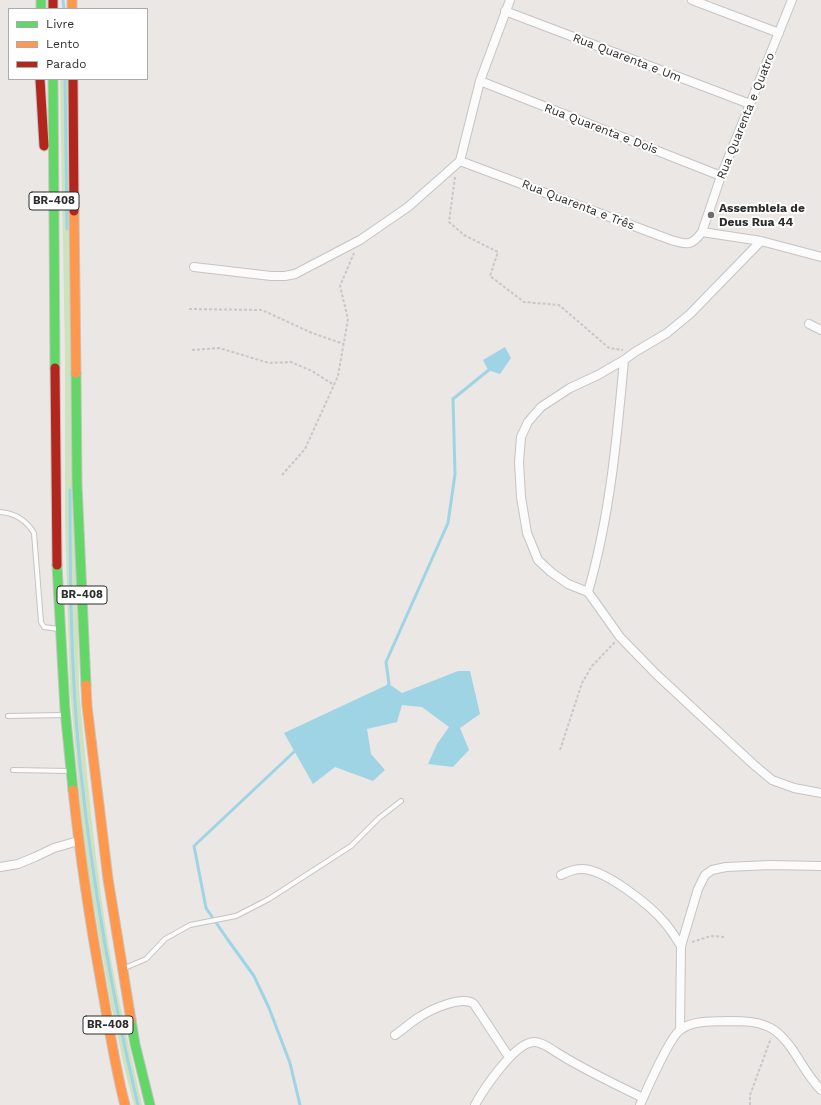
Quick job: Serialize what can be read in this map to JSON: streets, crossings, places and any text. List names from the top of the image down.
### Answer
{
  "streets": {
    "highway": ["BR-408"],
    "street": [
      "Rua Quarenta e Um",
      "Rua Quarenta e Quatro",
      "Rua Quarenta e Dois",
      "Rua Quarenta e Três"
    ]
  },
  "crossings": [
    ["Rua Quarenta e Um", "Rua Quarenta e Quatro"],
    ["Rua Quarenta e Quatro", "Rua Quarenta e Dois"],
    ["Rua Quarenta e Quatro", "Rua Quarenta e Três"]
  ],
  "places": ["Assembleia de Deus Rua 44"],
  "legend": ["Livre", "Lento", "Parado"]
}
